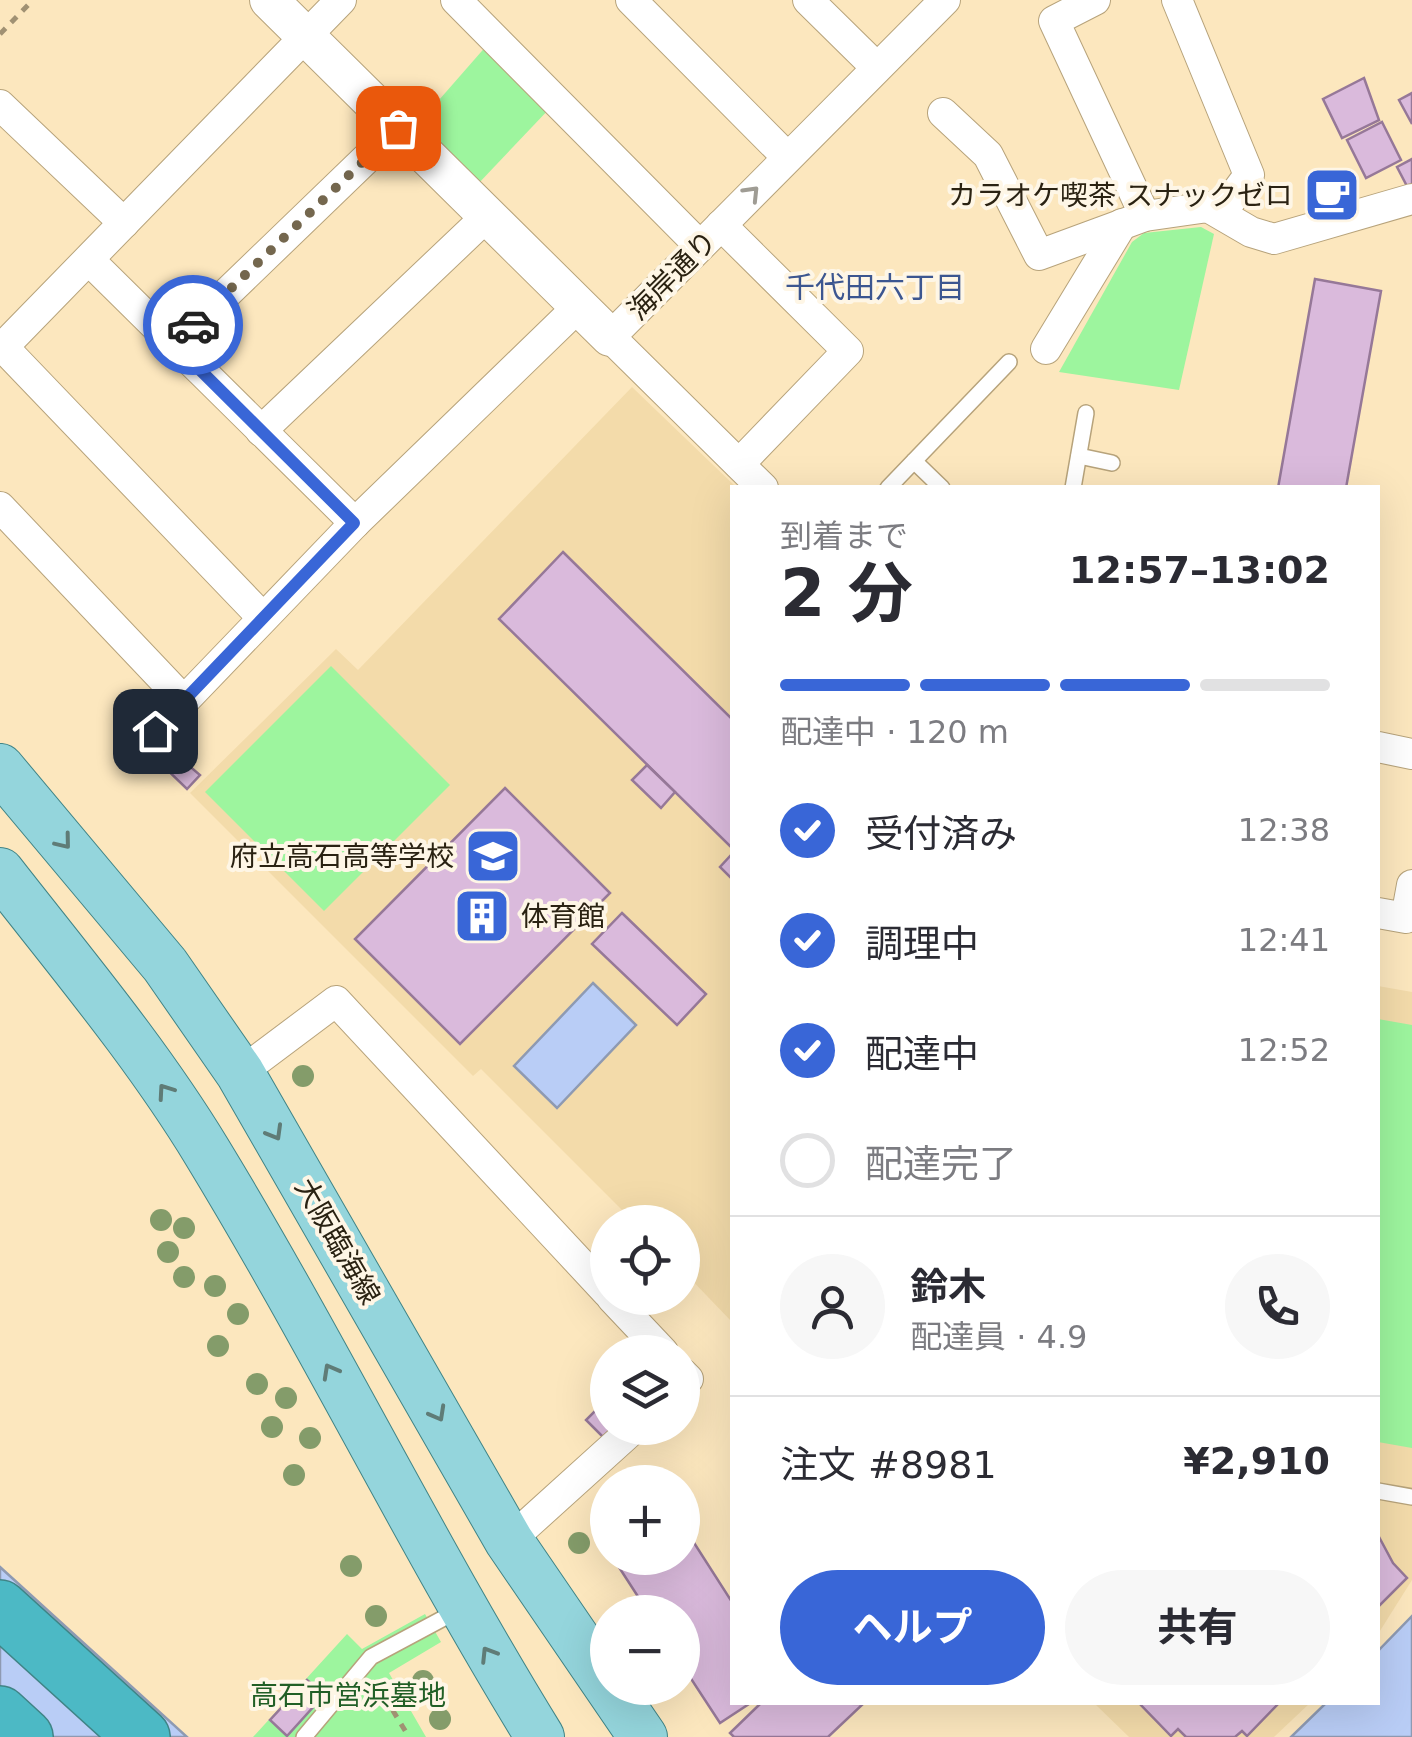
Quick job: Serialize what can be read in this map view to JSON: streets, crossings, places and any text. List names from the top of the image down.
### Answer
{
  "streets": {
    "main road": ["大阪臨海線"],
    "street": ["海岸通り"]
  },
  "districts": ["千代田六丁目"],
  "parks": ["高石市営浜墓地"],
  "places": {
    "cafe": ["カラオケ喫茶 スナックゼロ"],
    "school or university": ["府立高石高等学校"],
    "building": ["体育館"]
  },
  "page": {
    "heading": ["2 分", "到着まで", "12:57–13:02"],
    "panel": [
      "鈴木",
      "配達員 · 4.9",
      "注文 #8981",
      "¥2,910"
    ],
    "bar": "配達中 · 120 m",
    "list": [
      ["受付済み", "12:38"],
      ["調理中", "12:41"],
      ["配達中", "12:52"],
      "配達完了"
    ],
    "map_buttons": ["+", "−"],
    "buttons": ["ヘルプ", "共有"]
  }
}
